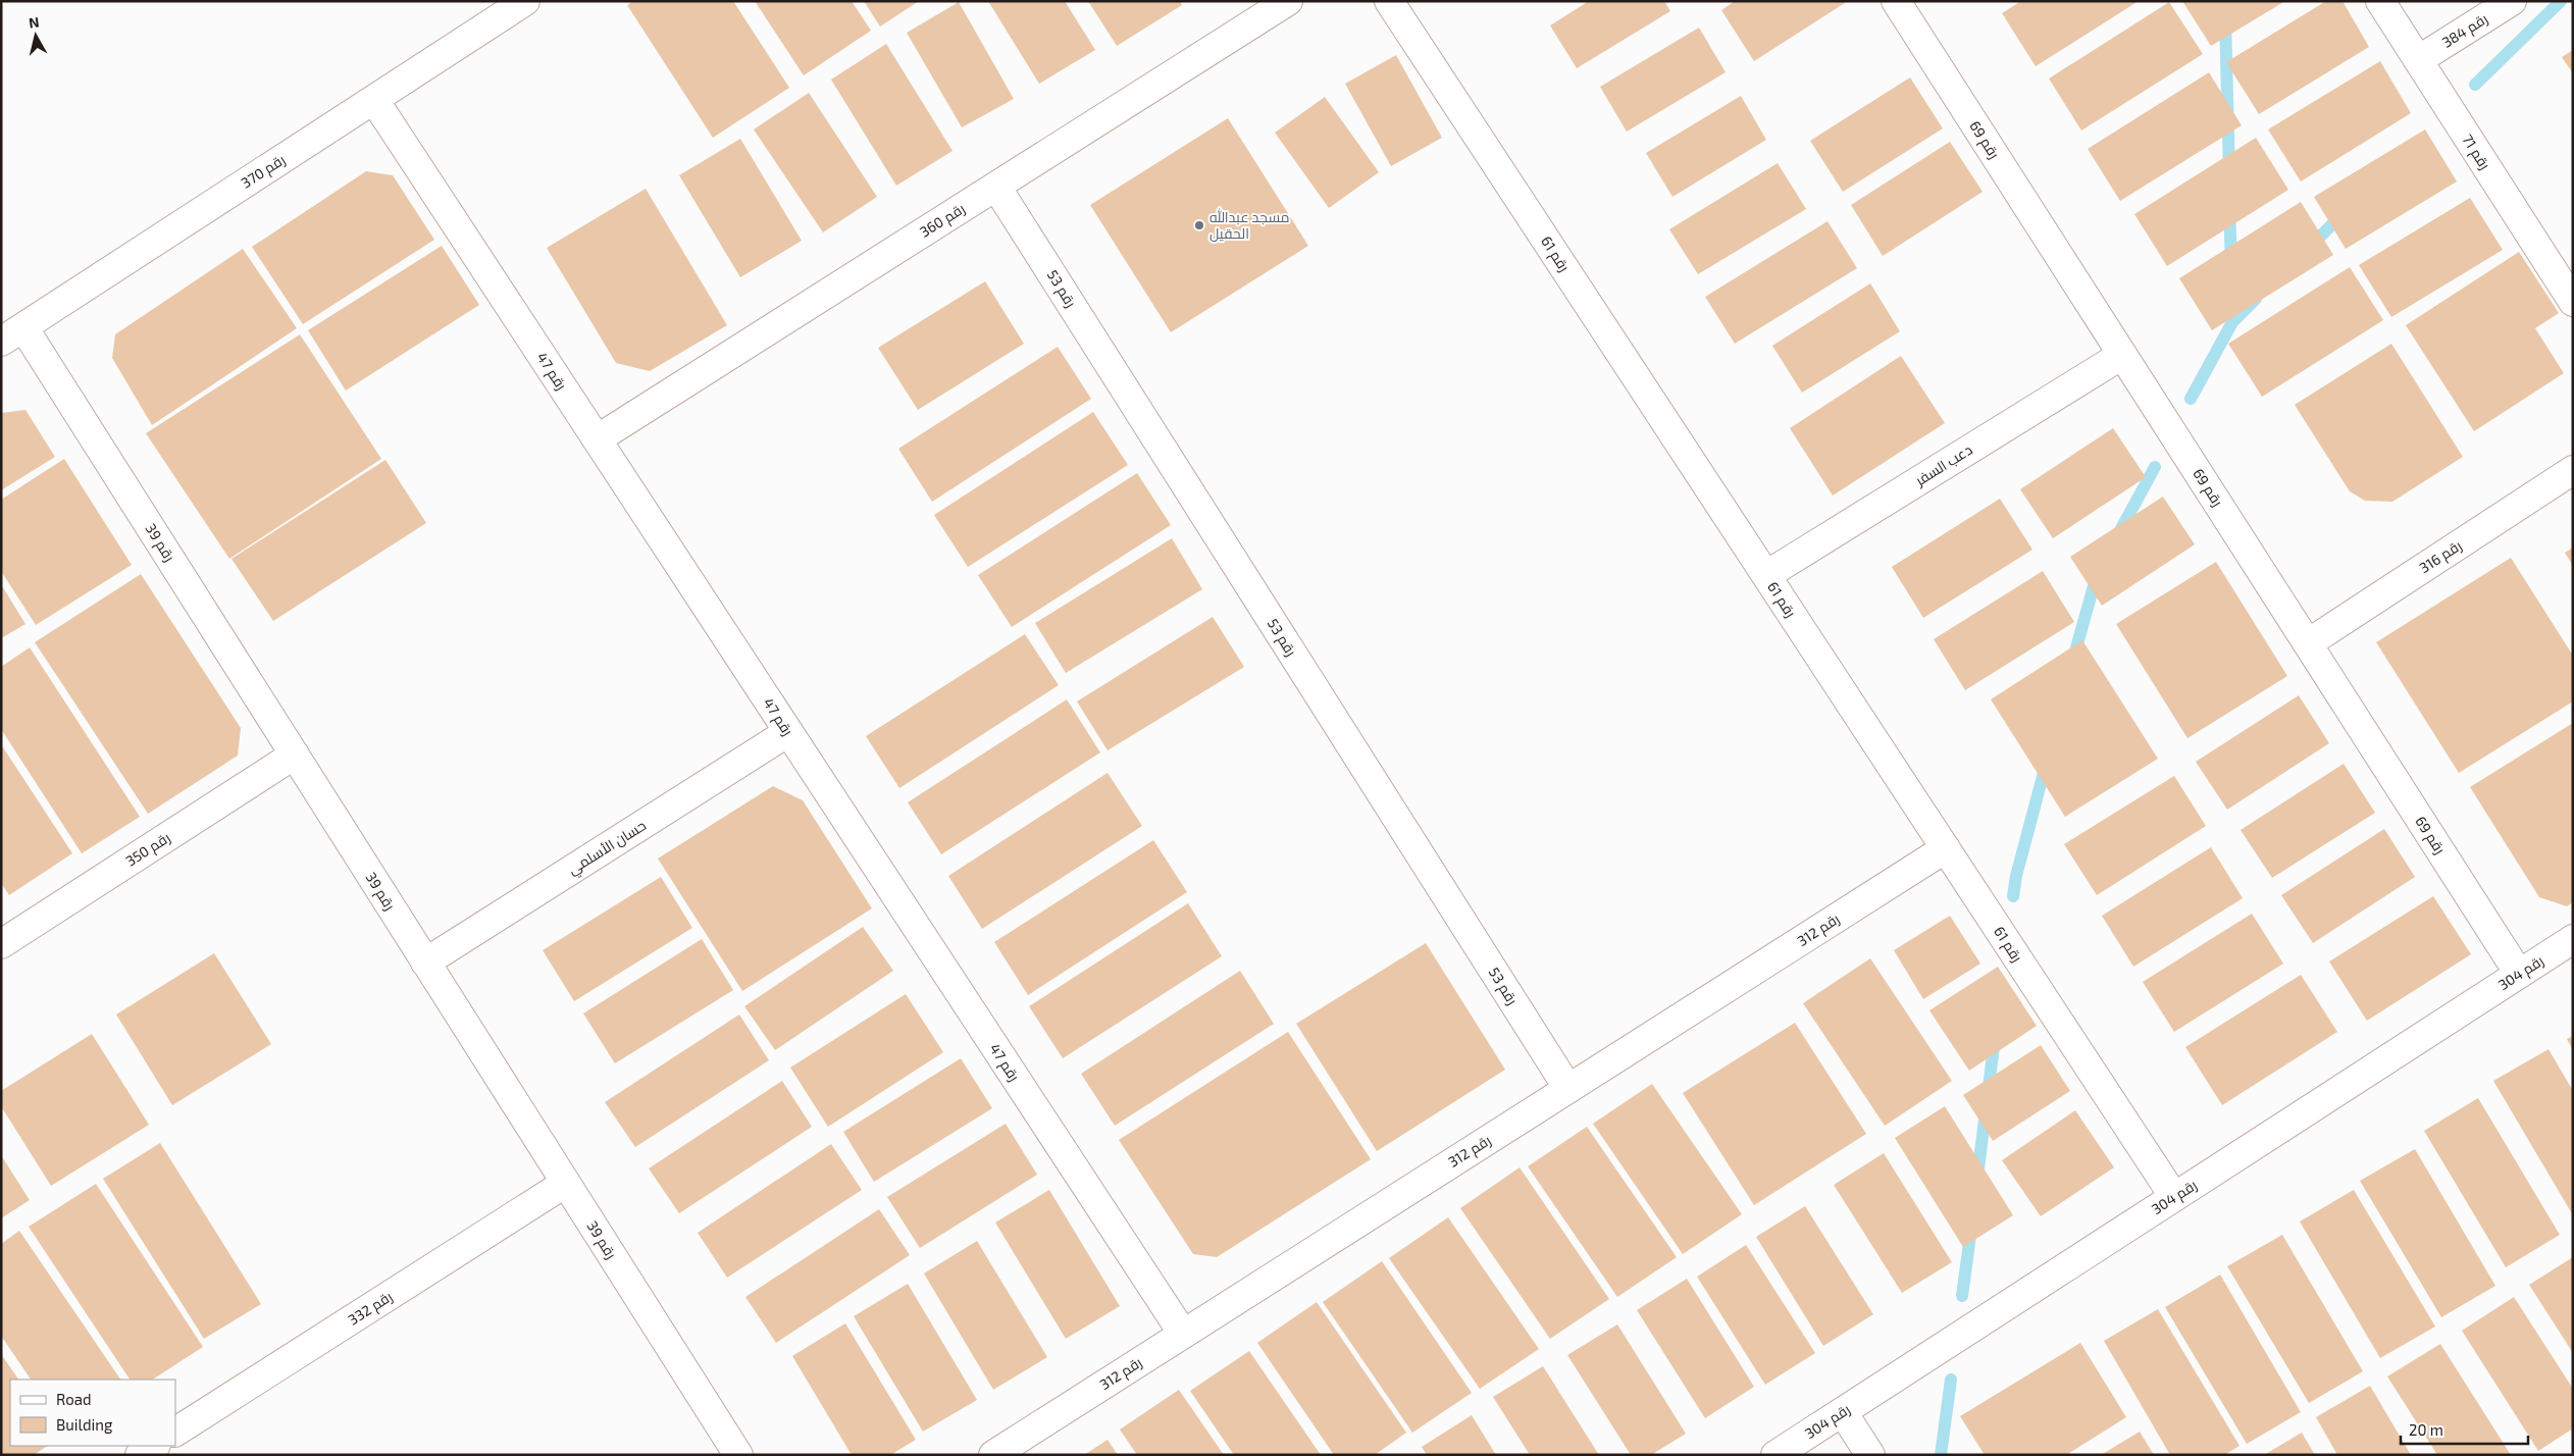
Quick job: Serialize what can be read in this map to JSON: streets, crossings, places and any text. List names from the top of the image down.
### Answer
{
  "streets": {
    "street": [
      "رقم 384",
      "رقم 69",
      "رقم 71",
      "رقم 370",
      "رقم 360",
      "رقم 61",
      "رقم 53",
      "رقم 47",
      "دعب السفر",
      "رقم 39",
      "رقم 316",
      "حسان الأسلمي",
      "رقم 350",
      "رقم 312",
      "رقم 304",
      "رقم 332"
    ]
  },
  "crossings": [
    ["رقم 384", "رقم 71"],
    ["رقم 69", "دعب السفر"],
    ["رقم 69", "رقم 316"],
    ["رقم 69", "رقم 304"],
    ["رقم 370", "رقم 47"],
    ["رقم 370", "رقم 39"],
    ["رقم 360", "رقم 53"],
    ["رقم 360", "رقم 47"],
    ["رقم 61", "دعب السفر"],
    ["رقم 61", "رقم 312"],
    ["رقم 61", "رقم 304"],
    ["رقم 53", "رقم 312"],
    ["رقم 47", "حسان الأسلمي"],
    ["رقم 47", "رقم 312"],
    ["رقم 39", "حسان الأسلمي"],
    ["رقم 39", "رقم 350"],
    ["رقم 39", "رقم 332"]
  ],
  "places": ["مسجد عبدالله الحقيل"],
  "legend": ["Road", "Building"],
  "scale_bar": "20 m",
  "north": "top"
}
